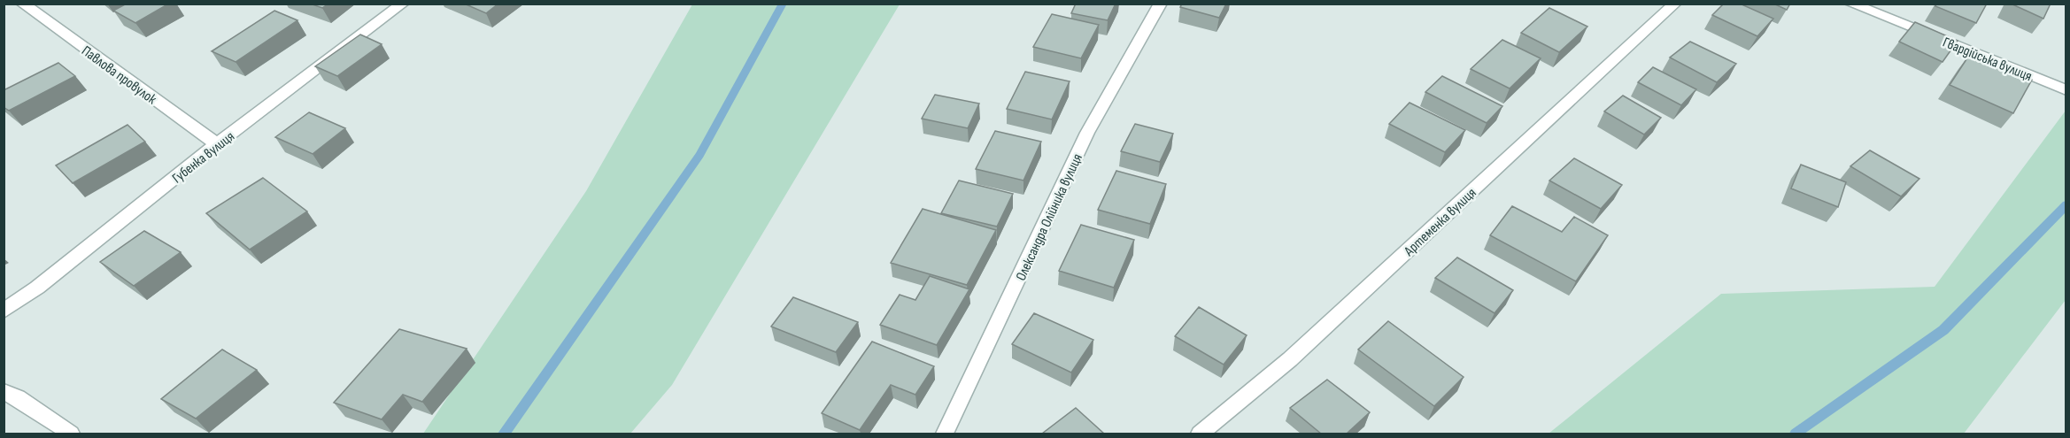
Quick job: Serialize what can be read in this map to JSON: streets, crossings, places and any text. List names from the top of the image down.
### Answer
{
  "streets": {
    "street": [
      "Гвардійська вулиця",
      "Павлова провулок",
      "Губенка вулиця",
      "Олександра Олійника вулиця",
      "Артеменка вулиця"
    ]
  },
  "crossings": [
    ["Павлова провулок", "Губенка вулиця"]
  ]
}
